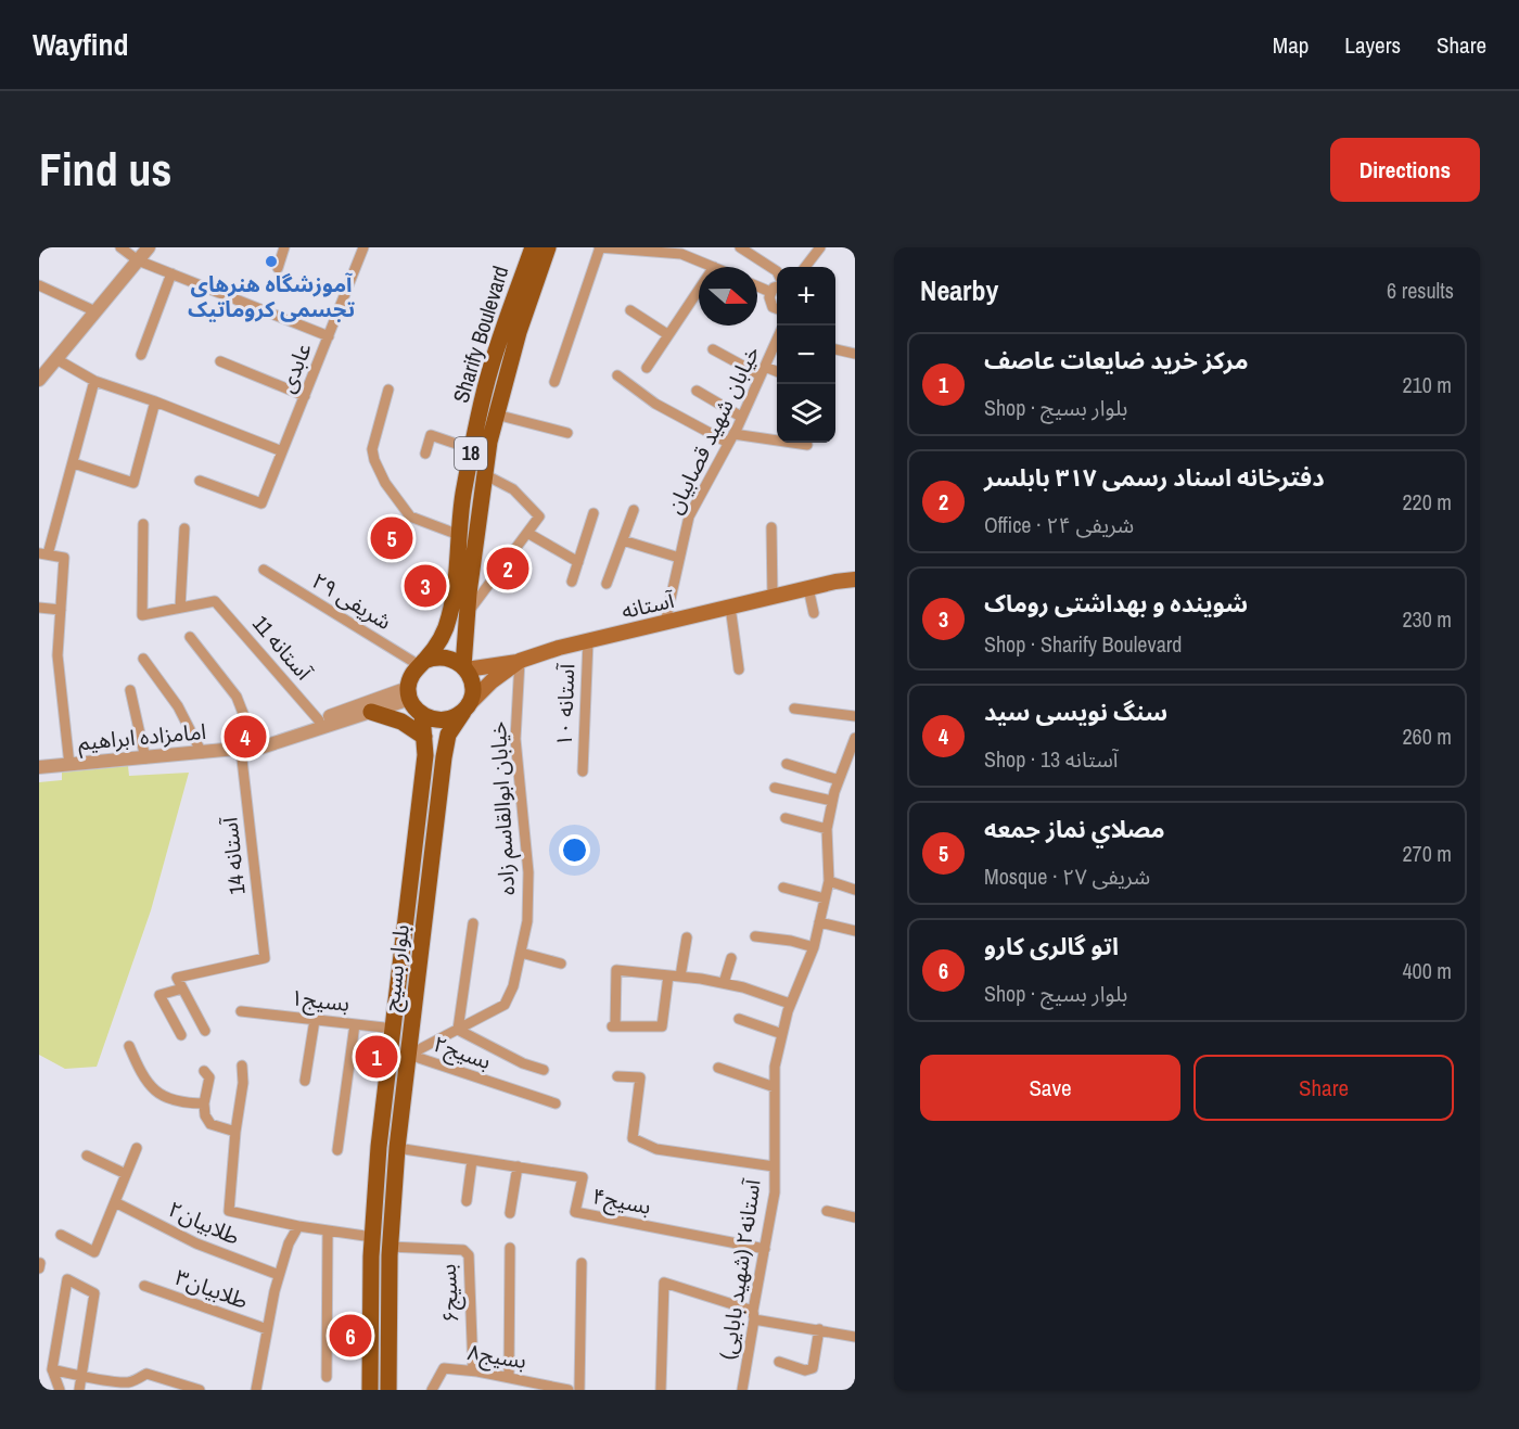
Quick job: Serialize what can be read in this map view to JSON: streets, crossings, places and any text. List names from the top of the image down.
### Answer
{
  "streets": {
    "main road": [
      "Sharify Boulevard",
      "18",
      "آستانه",
      "بلوار بسیج"
    ],
    "street": [
      "عابدی",
      "خیابان شهید قصابیان",
      "شریفی ۲۹",
      "آستانه 11",
      "آستانه ۱۰",
      "امامزاده ابراهیم",
      "خیابان ابوالقاسم زاده",
      "آستانه 14",
      "بسیج۱",
      "بسیج۲",
      "بسیج۴",
      "طلابیان۲",
      "آستانه۲ (شهید بابایی)",
      "طلابیان۳",
      "بسیج۶",
      "بسیج۸"
    ]
  },
  "crossings": [
    ["Sharify Boulevard", "18"],
    ["Sharify Boulevard", "شریفی ۲۹"],
    ["Sharify Boulevard", "آستانه"],
    ["Sharify Boulevard", "امامزاده ابراهیم"],
    ["Sharify Boulevard", "بلوار بسیج"],
    ["خیابان شهید قصابیان", "آستانه"],
    ["18", "شریفی ۲۹"],
    ["18", "آستانه"],
    ["18", "امامزاده ابراهیم"],
    ["18", "بلوار بسیج"],
    ["شریفی ۲۹", "آستانه"],
    ["شریفی ۲۹", "امامزاده ابراهیم"],
    ["شریفی ۲۹", "بلوار بسیج"],
    ["آستانه", "آستانه ۱۰"],
    ["آستانه", "امامزاده ابراهیم"],
    ["آستانه", "خیابان ابوالقاسم زاده"],
    ["آستانه", "بلوار بسیج"],
    ["آستانه 11", "امامزاده ابراهیم"],
    ["امامزاده ابراهیم", "آستانه 14"],
    ["امامزاده ابراهیم", "بلوار بسیج"],
    ["خیابان ابوالقاسم زاده", "بسیج۲"],
    ["بلوار بسیج", "بسیج۱"],
    ["بلوار بسیج", "بسیج۲"],
    ["بلوار بسیج", "بسیج۴"],
    ["بلوار بسیج", "بسیج۶"],
    ["بسیج۴", "آستانه۲ (شهید بابایی)"],
    ["بسیج۶", "بسیج۸"]
  ],
  "places": ["آموزشگاه هنرهای تجسمی کروماتیک"],
  "north": "right",
  "page": {
    "header": "Wayfind",
    "nav": ["Map", "Layers", "Share"],
    "buttons": [
      "Directions",
      ["Save", "Share"]
    ],
    "title": "Find us",
    "heading": ["Nearby", "6 results"],
    "map_buttons": ["+", "−"],
    "list": [
      {
        "mark": "1",
        "name": "مرکز خرید ضایعات عاصف",
        "note": "Shop · بلوار بسیج",
        "value": "210 m"
      },
      {
        "mark": "2",
        "name": "دفترخانه اسناد رسمی ۳۱۷ بابلسر",
        "note": "Office · شریفی ۲۴",
        "value": "220 m"
      },
      {
        "mark": "3",
        "name": "شوینده و بهداشتی روماک",
        "note": "Shop · Sharify Boulevard",
        "value": "230 m"
      },
      {
        "mark": "4",
        "name": "سنگ نویسی سید",
        "note": "Shop · آستانه 13",
        "value": "260 m"
      },
      {
        "mark": "5",
        "name": "مصلاي نماز جمعه",
        "note": "Mosque · شریفی ۲۷",
        "value": "270 m"
      },
      {
        "mark": "6",
        "name": "اتو گالری کارو",
        "note": "Shop · بلوار بسیج",
        "value": "400 m"
      }
    ],
    "pins": [
      "5",
      "2",
      "3",
      "4",
      "1",
      "6"
    ]
  }
}
